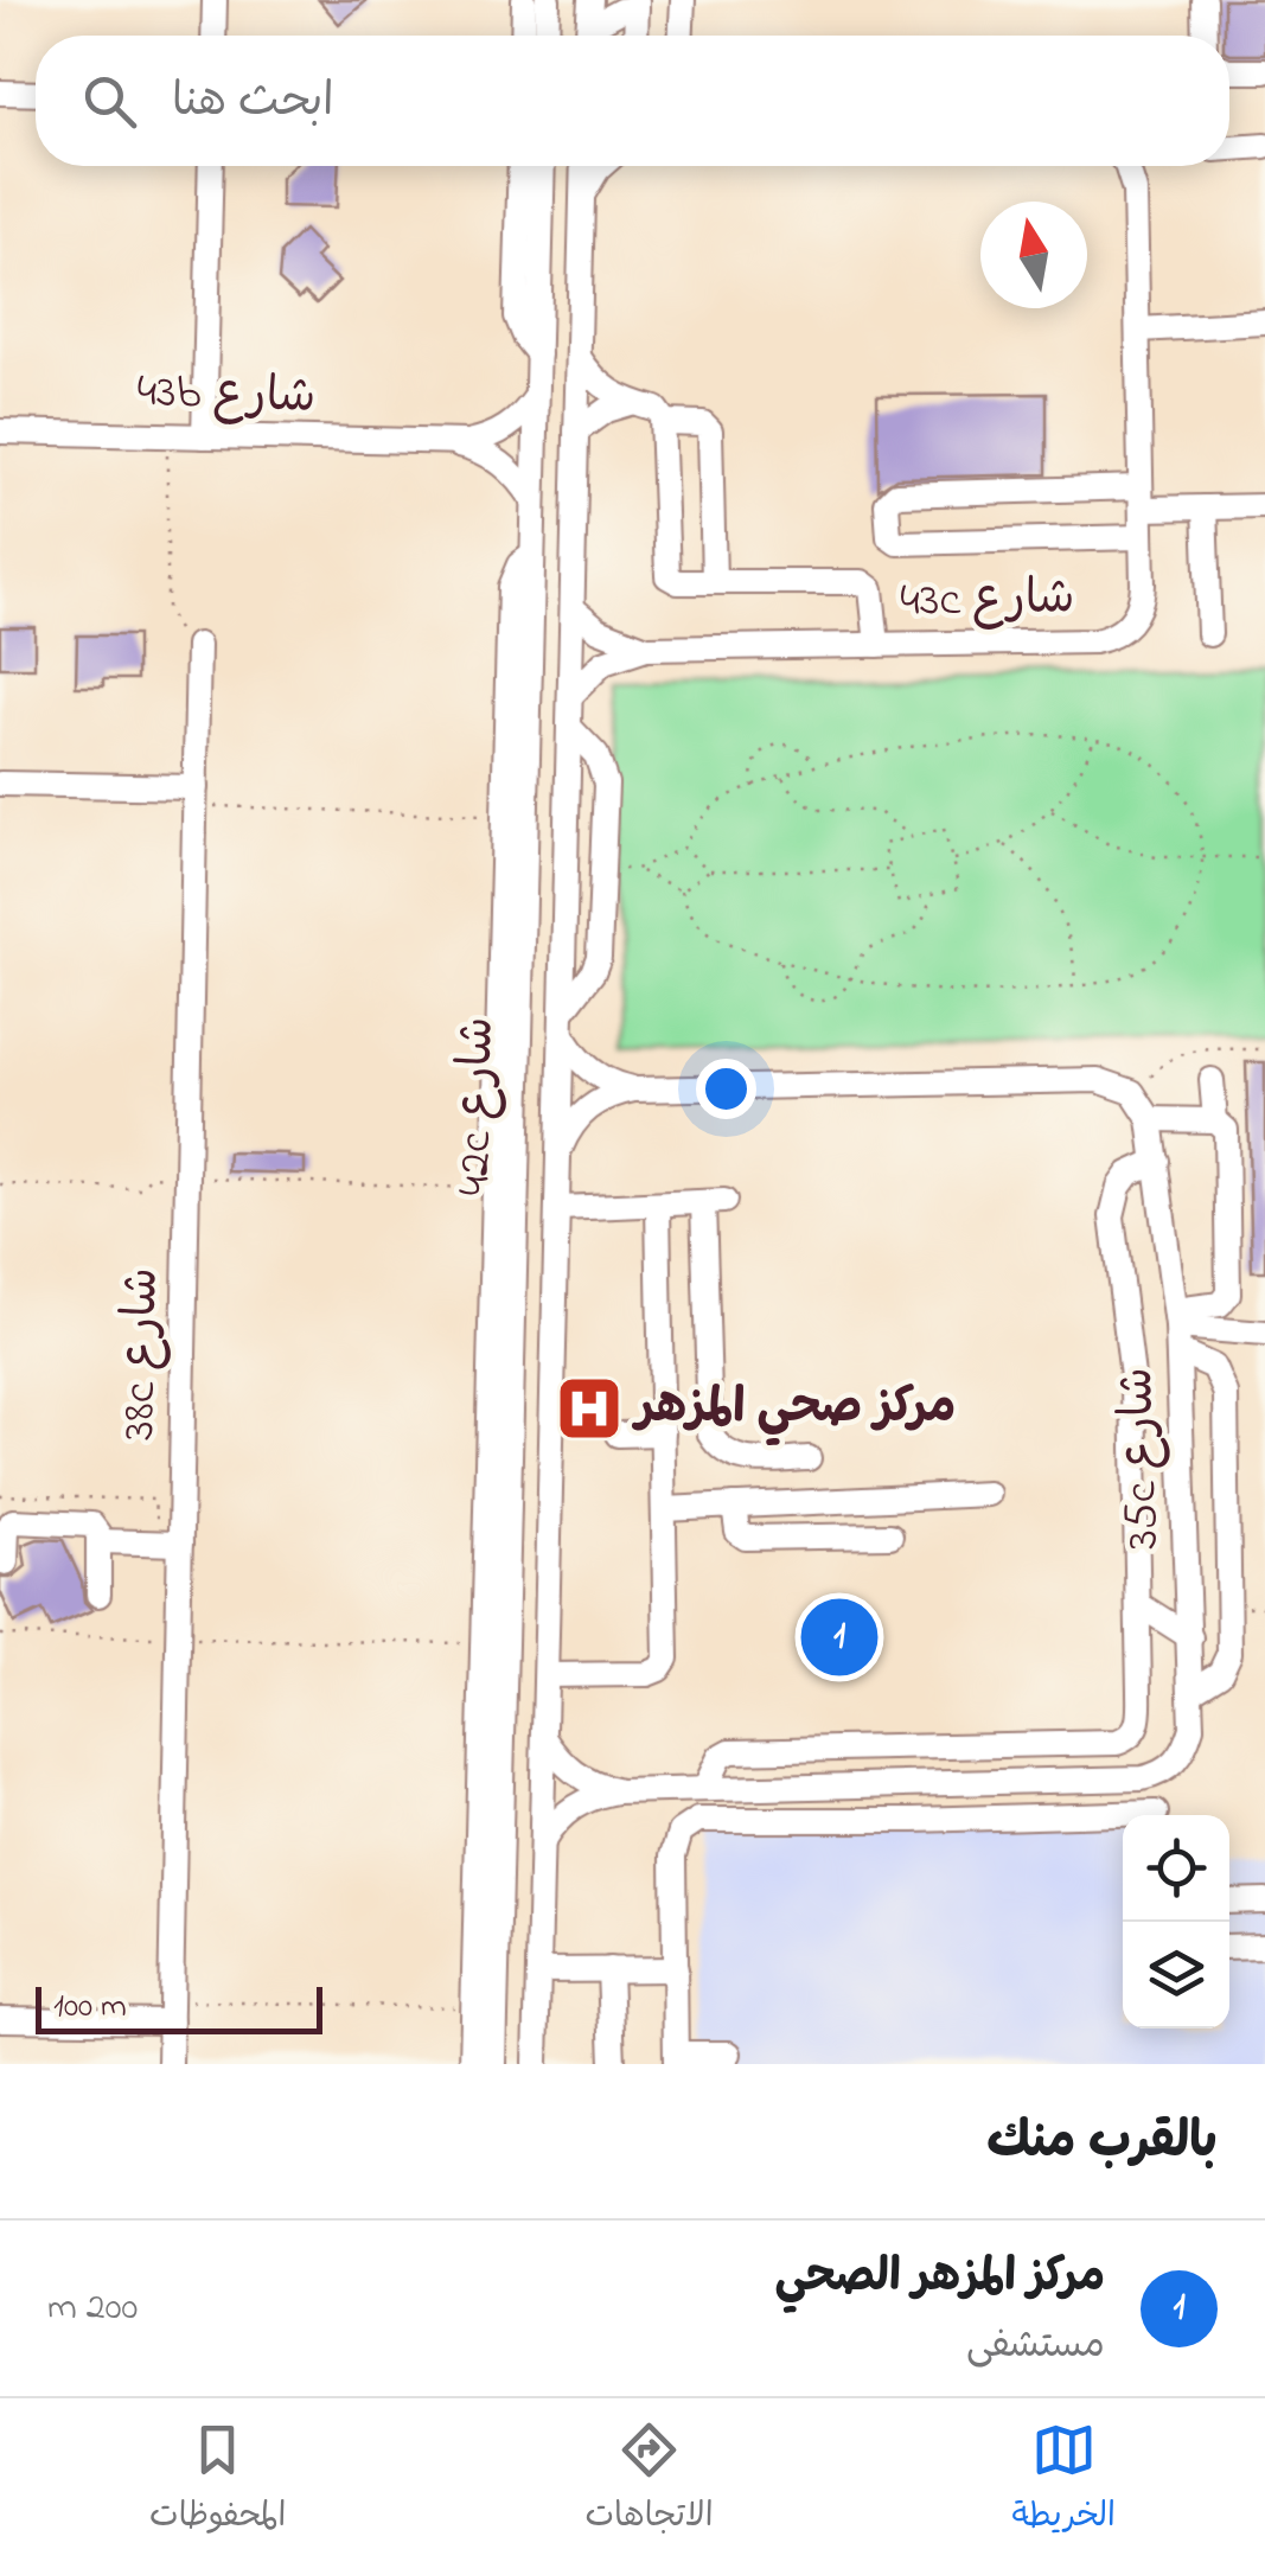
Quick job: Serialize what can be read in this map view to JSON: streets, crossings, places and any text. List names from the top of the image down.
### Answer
{
  "streets": {
    "street": [
      "43b شارع",
      "43c شارع",
      "42c شارع",
      "38c شارع",
      "35c شارع"
    ]
  },
  "crossings": [
    ["43b شارع", "42c شارع"],
    ["43c شارع", "42c شارع"]
  ],
  "places": {
    "hospital": ["مركز صحي المزهر"]
  },
  "scale_bar": "100 m",
  "north": "top",
  "page": {
    "search": "ابحث هنا",
    "pins": "1",
    "scale": "100 m",
    "heading": "بالقرب منك",
    "list": [
      {
        "mark": "1",
        "name": "مركز المزهر الصحي",
        "note": "مستشفى",
        "value": "200 m"
      }
    ],
    "nav": ["الخريطة", "الاتجاهات", "المحفوظات"]
  }
}
